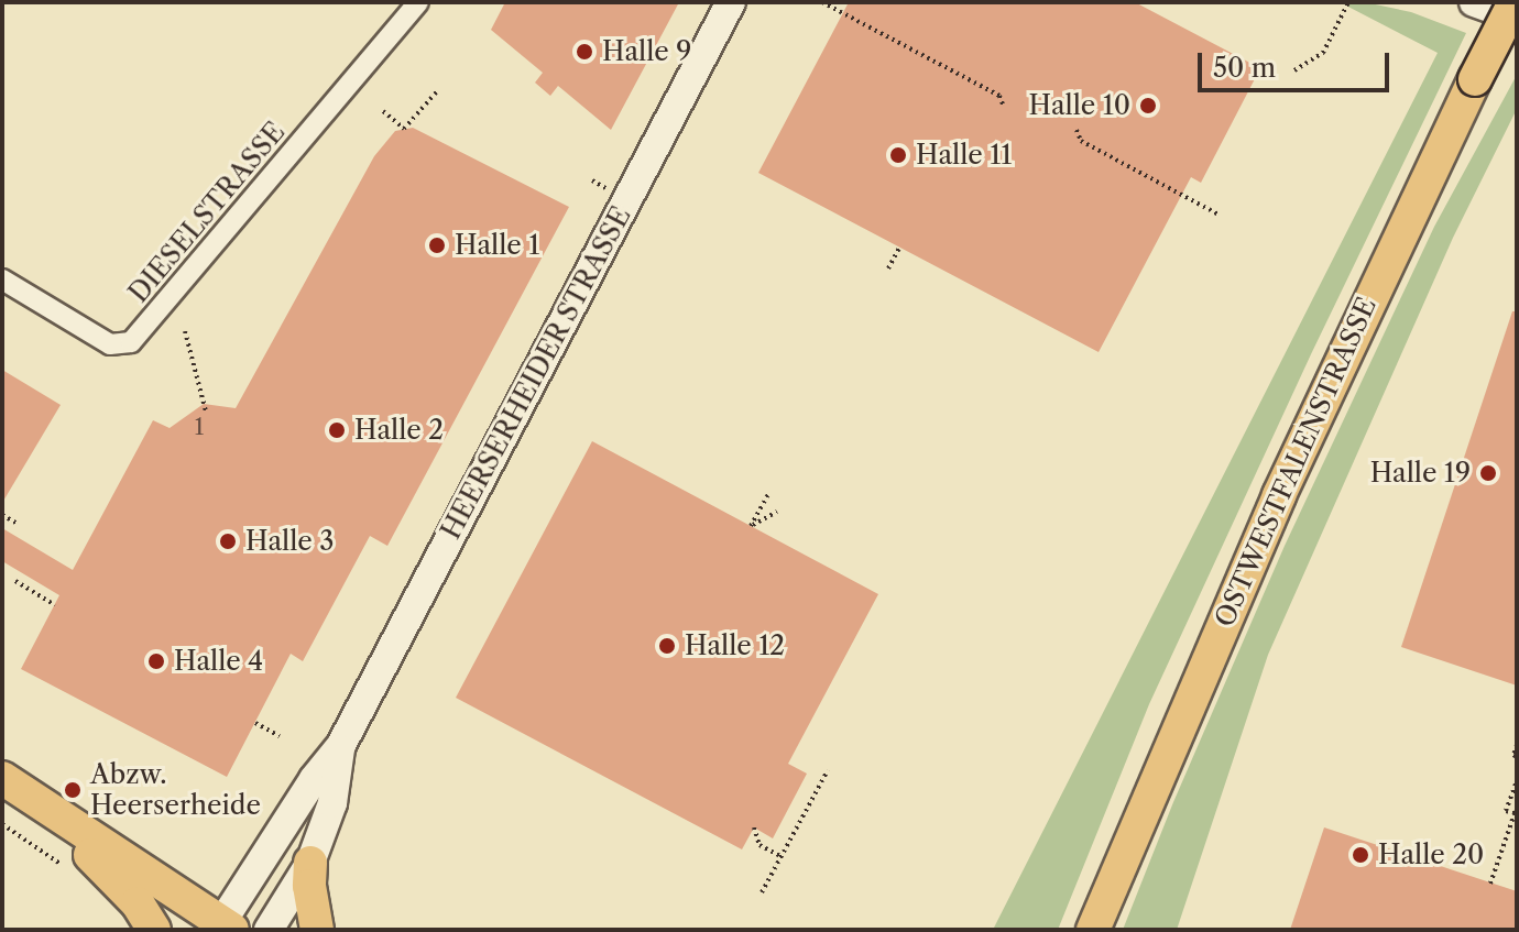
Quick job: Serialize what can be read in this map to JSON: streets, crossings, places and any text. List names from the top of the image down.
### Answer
{
  "streets": {
    "main road": ["OSTWESTFALENSTRASSE"],
    "street": ["DIESELSTRASSE", "HEERSERHEIDER STRASSE"]
  },
  "places": [
    "Halle 9",
    "Halle 10",
    "Halle 11",
    "Halle 1",
    "Halle 2",
    "Halle 19",
    "Halle 3",
    "Halle 12",
    "Halle 4",
    "Abzw. Heerserheide",
    "Halle 20"
  ],
  "house_numbers": ["1"],
  "scale_bar": "50 m"
}
